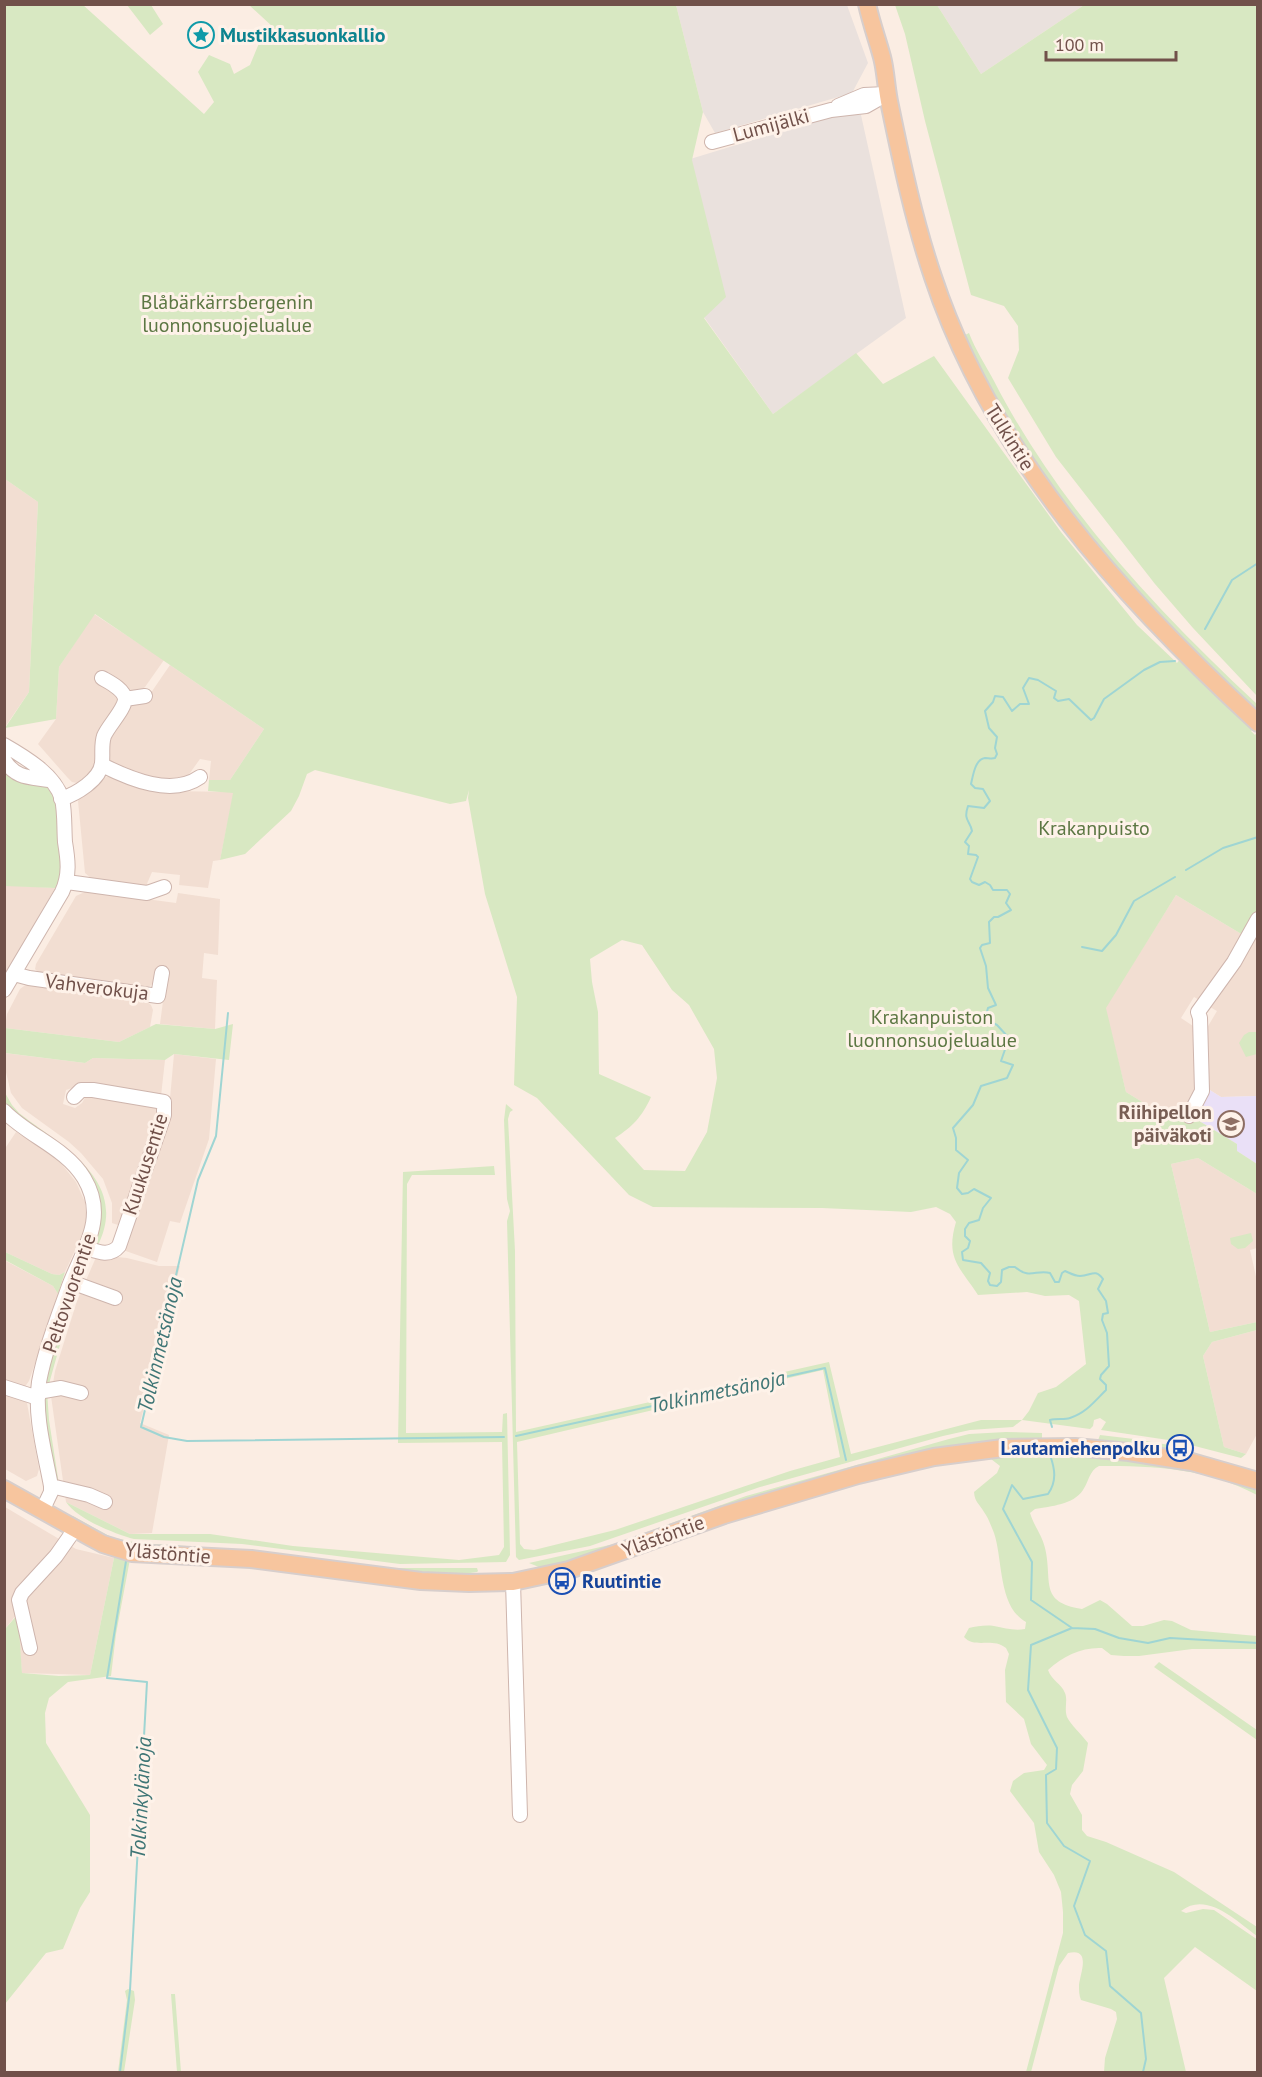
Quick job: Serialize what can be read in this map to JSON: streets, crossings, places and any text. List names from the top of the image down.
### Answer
{
  "streets": {
    "main road": ["Tulkintie", "Ylästöntie"],
    "street": [
      "Lumijälki",
      "Vahverokuja",
      "Kuukusentie",
      "Peltovuorentie"
    ]
  },
  "crossings": [
    ["Lumijälki", "Tulkintie"],
    ["Kuukusentie", "Peltovuorentie"],
    ["Peltovuorentie", "Ylästöntie"]
  ],
  "water": ["Tolkinmetsänoja", "Tolkinkylänoja"],
  "parks": ["Blåbärkärrsbergenin luonnonsuojelualue", "Krakanpuisto", "Krakanpuiston luonnonsuojelualue"],
  "places": {
    "place": ["Mustikkasuonkallio"],
    "school or university": ["Riihipellon päiväkoti"],
    "bus stop": ["Lautamiehenpolku", "Ruutintie"]
  },
  "scale_bar": "100 m"
}
